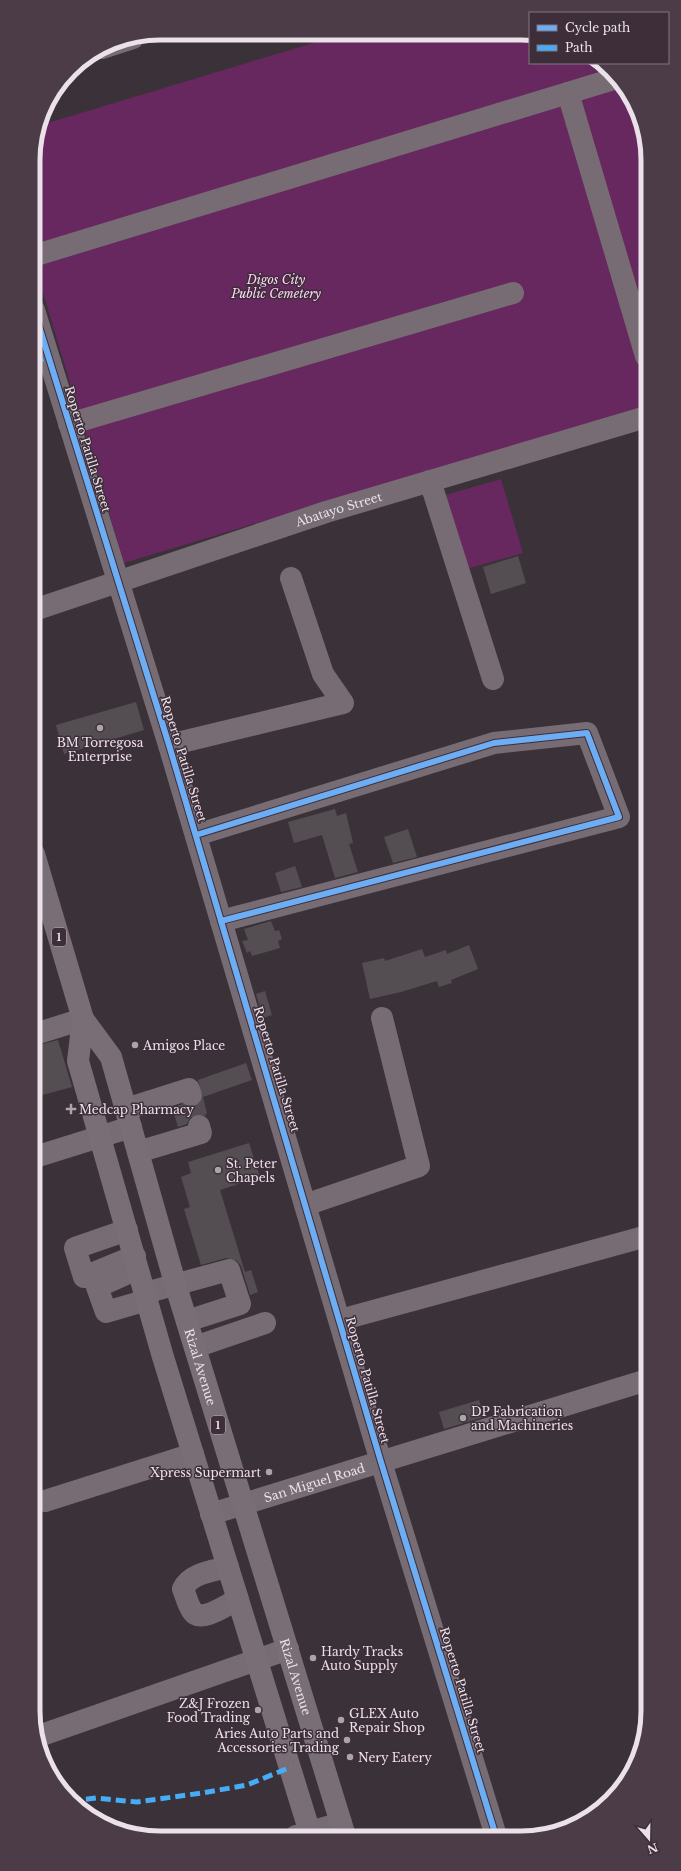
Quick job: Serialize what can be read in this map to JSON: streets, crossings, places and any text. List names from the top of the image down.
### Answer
{
  "streets": {
    "main road": ["1", "Rizal Avenue"],
    "street": ["Roperto Patilla Street", "Abatayo Street", "San Miguel Road"]
  },
  "crossings": [
    ["Roperto Patilla Street", "Abatayo Street"],
    ["Roperto Patilla Street", "San Miguel Road"],
    ["Rizal Avenue", "San Miguel Road"]
  ],
  "parks": ["Digos City Public Cemetery"],
  "places": {
    "other": [
      "BM Torregosa Enterprise",
      "Amigos Place",
      "St. Peter Chapels",
      "DP Fabrication and Machineries",
      "Xpress Supermart",
      "Hardy Tracks Auto Supply",
      "Z&J Frozen Food Trading",
      "GLEX Auto Repair Shop",
      "Aries Auto Parts and Accessories Trading",
      "Nery Eatery"
    ],
    "health": ["Medcap Pharmacy"]
  },
  "legend": ["Cycle path", "Path"],
  "north": "bottom"
}
